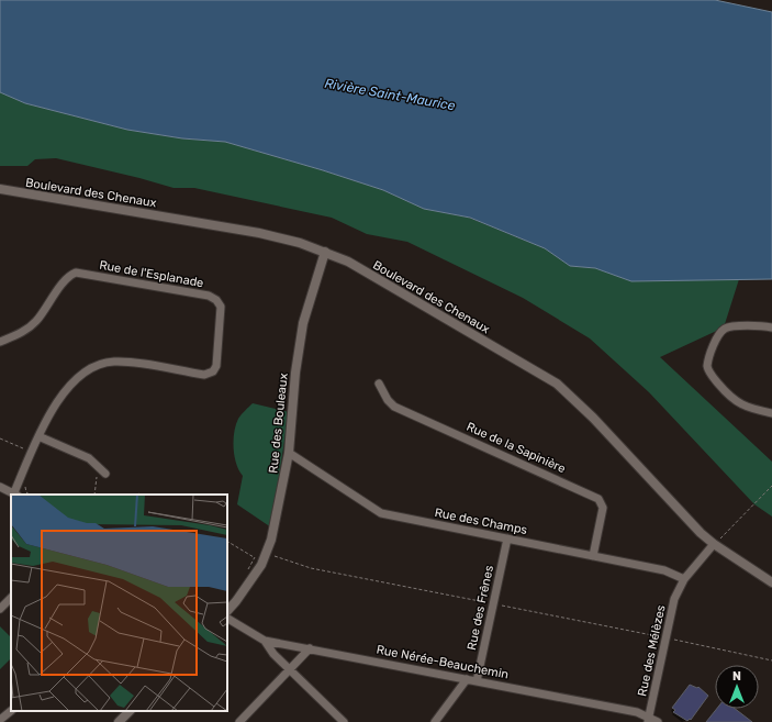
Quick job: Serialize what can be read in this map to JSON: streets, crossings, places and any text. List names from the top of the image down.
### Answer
{
  "streets": {
    "street": [
      "Boulevard des Chenaux",
      "Rue de l'Esplanade",
      "Rue des Bouleaux",
      "Rue de la Sapinière",
      "Rue des Champs",
      "Rue des Frênes",
      "Rue des Mélèzes",
      "Rue Nérée-Beauchemin"
    ]
  },
  "crossings": [
    ["Boulevard des Chenaux", "Rue des Bouleaux"],
    ["Boulevard des Chenaux", "Rue des Mélèzes"],
    ["Rue des Bouleaux", "Rue des Champs"],
    ["Rue de la Sapinière", "Rue des Champs"],
    ["Rue des Champs", "Rue des Frênes"],
    ["Rue des Champs", "Rue des Mélèzes"],
    ["Rue des Frênes", "Rue Nérée-Beauchemin"],
    ["Rue des Mélèzes", "Rue Nérée-Beauchemin"]
  ],
  "water": ["Rivière Saint-Maurice"],
  "north": "top"
}
